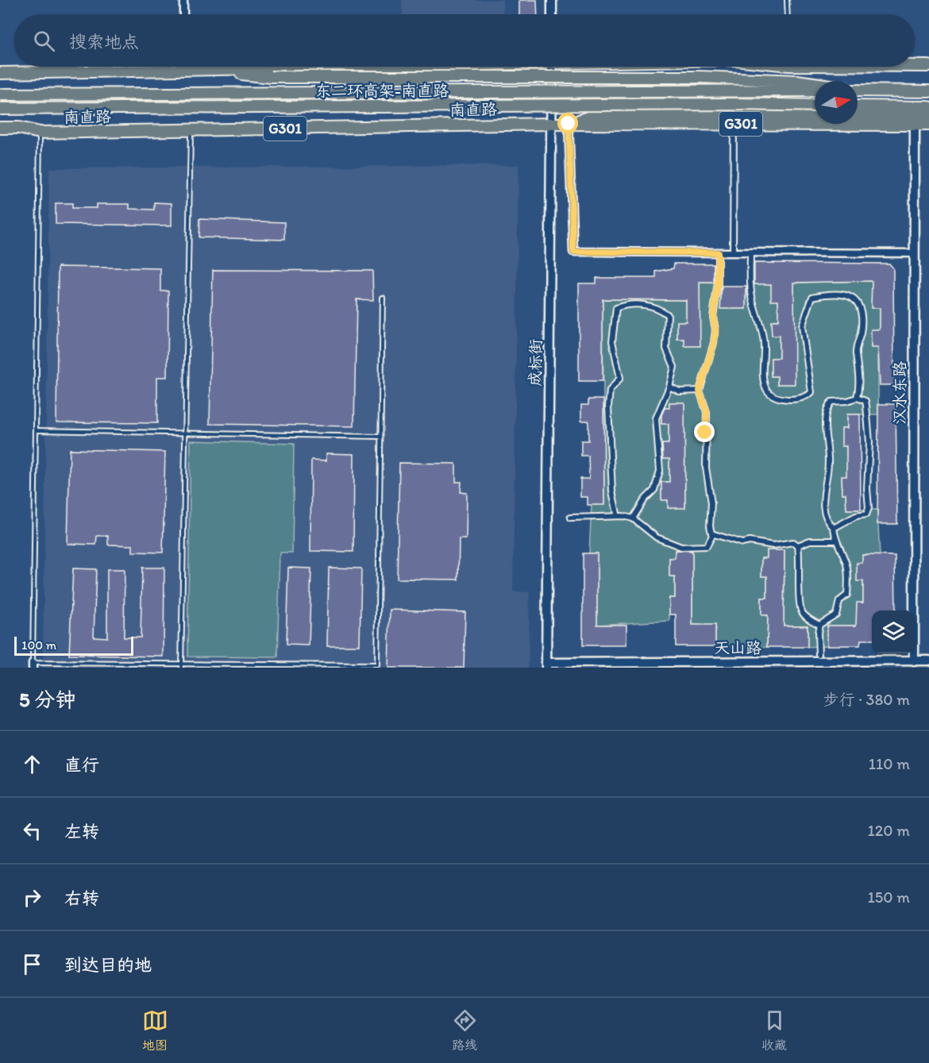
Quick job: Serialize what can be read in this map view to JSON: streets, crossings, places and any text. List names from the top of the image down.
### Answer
{
  "streets": {
    "highway": ["东二环高架-南直路", "南直路", "G301"],
    "street": ["成标街", "汉水东路", "天山路"]
  },
  "crossings": [
    ["南直路", "成标街"],
    ["南直路", "汉水东路"],
    ["成标街", "天山路"],
    ["汉水东路", "天山路"]
  ],
  "scale_bar": "100 m",
  "north": "right",
  "page": {
    "search": "搜索地点",
    "scale": "100 m",
    "heading": ["5 分钟", "步行 · 380 m"],
    "list": [
      ["直行", "110 m"],
      ["左转", "120 m"],
      ["右转", "150 m"],
      "到达目的地"
    ],
    "nav": ["地图", "路线", "收藏"]
  }
}
